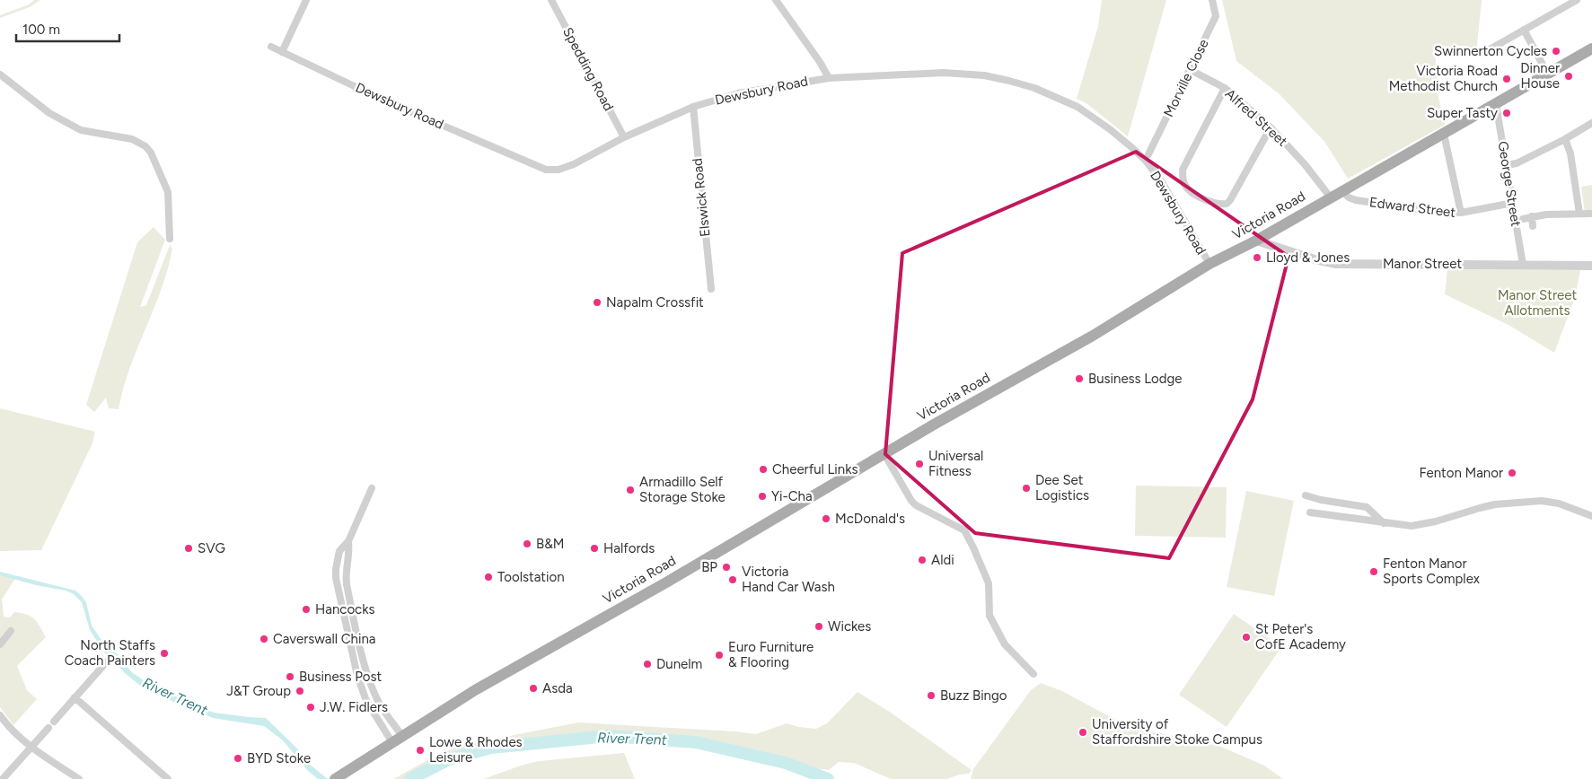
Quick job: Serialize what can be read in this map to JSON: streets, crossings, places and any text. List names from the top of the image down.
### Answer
{
  "streets": {
    "main road": ["Victoria Road"],
    "street": [
      "Spedding Road",
      "Morville Close",
      "Dewsbury Road",
      "Alfred Street",
      "George Street",
      "Elswick Road",
      "Edward Street",
      "Manor Street"
    ]
  },
  "crossings": [
    ["Spedding Road", "Dewsbury Road"],
    ["Morville Close", "Alfred Street"],
    ["Dewsbury Road", "Elswick Road"],
    ["Dewsbury Road", "Victoria Road"],
    ["Alfred Street", "Victoria Road"],
    ["George Street", "Edward Street"],
    ["George Street", "Victoria Road"],
    ["George Street", "Manor Street"],
    ["Edward Street", "Victoria Road"],
    ["Victoria Road", "Manor Street"]
  ],
  "water": ["River Trent"],
  "parks": ["Manor Street Allotments"],
  "places": [
    "Swinnerton Cycles",
    "Dinner House",
    "Victoria Road Methodist Church",
    "Super Tasty",
    "Lloyd & Jones",
    "Napalm Crossfit",
    "Business Lodge",
    "Universal Fitness",
    "Cheerful Links",
    "Fenton Manor",
    "Dee Set Logistics",
    "Armadillo Self Storage Stoke",
    "Yi-Cha",
    "McDonald's",
    "B&M",
    "SVG",
    "Halfords",
    "Aldi",
    "BP",
    "Fenton Manor Sports Complex",
    "Toolstation",
    "Victoria Hand Car Wash",
    "Hancocks",
    "Wickes",
    "St Peter's CofE Academy",
    "Caverswall China",
    "North Staffs Coach Painters",
    "Euro Furniture & Flooring",
    "Dunelm",
    "Business Post",
    "Asda",
    "J&T Group",
    "Buzz Bingo",
    "J.W. Fidlers",
    "University of Staffordshire Stoke Campus",
    "Lowe & Rhodes Leisure",
    "BYD Stoke"
  ],
  "scale_bar": "100 m"
}
